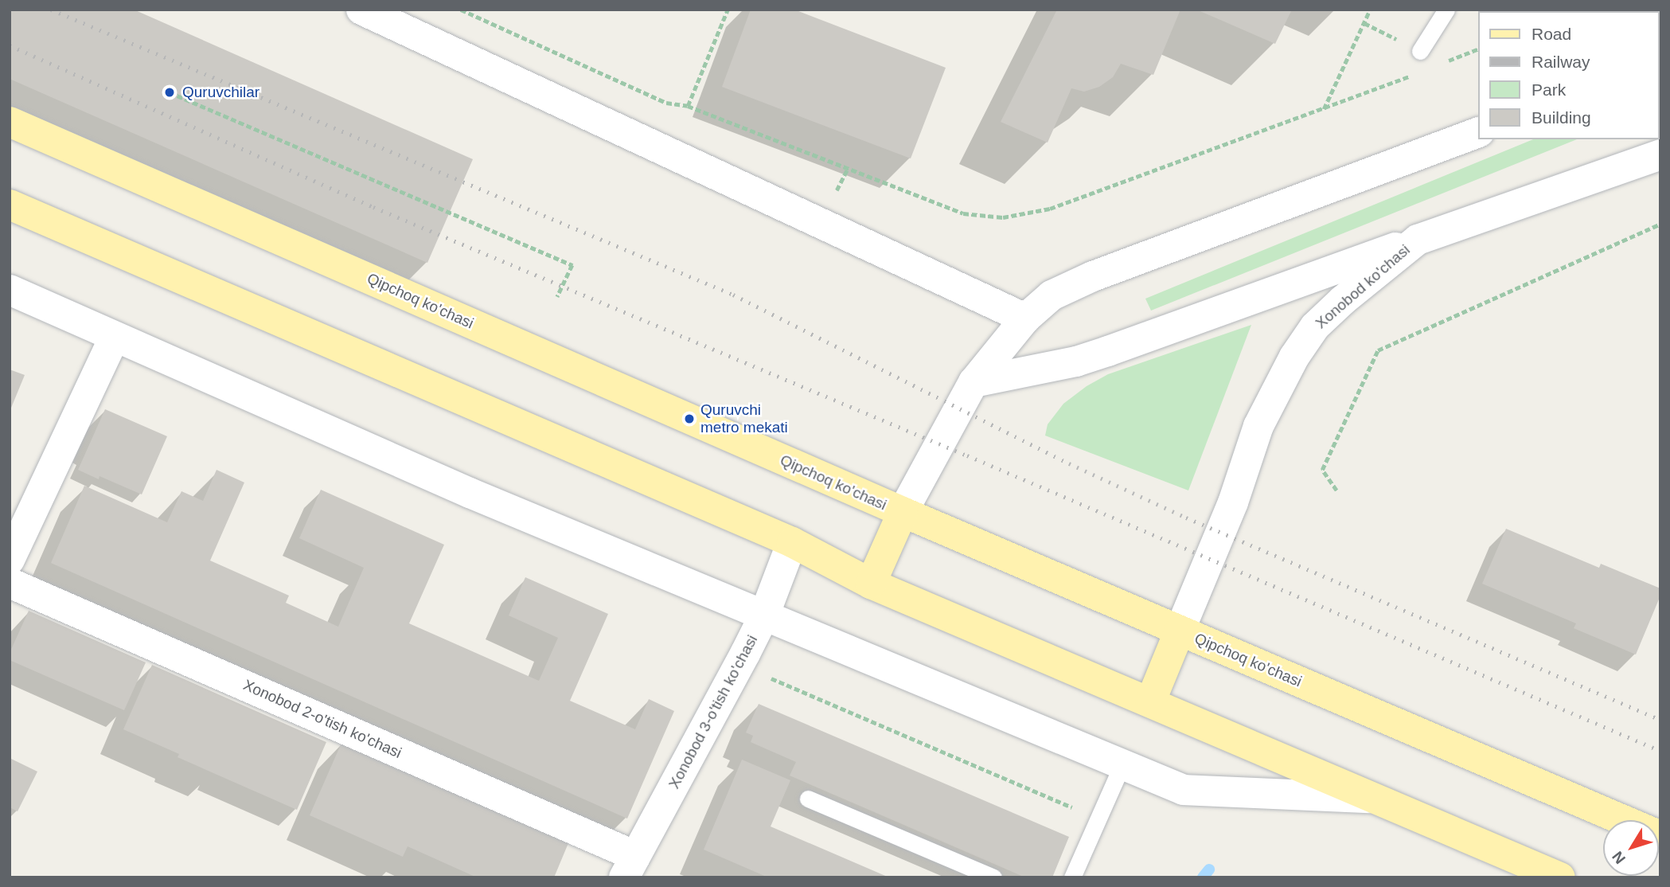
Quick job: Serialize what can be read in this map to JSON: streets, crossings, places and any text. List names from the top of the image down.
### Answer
{
  "streets": {
    "main road": ["Qipchoq ko'chasi"],
    "street": ["Xonobod ko'chasi", "Xonobod 3-o'tish ko'chasi", "Xonobod 2-o'tish ko'chasi"]
  },
  "crossings": [
    ["Xonobod ko'chasi", "Qipchoq ko'chasi"],
    ["Xonobod 3-o'tish ko'chasi", "Xonobod 2-o'tish ko'chasi"]
  ],
  "places": ["Quruvchilar", "Quruvchi metro mekati"],
  "legend": [
    "Road",
    "Railway",
    "Park",
    "Building"
  ],
  "north": "bottom left"
}
